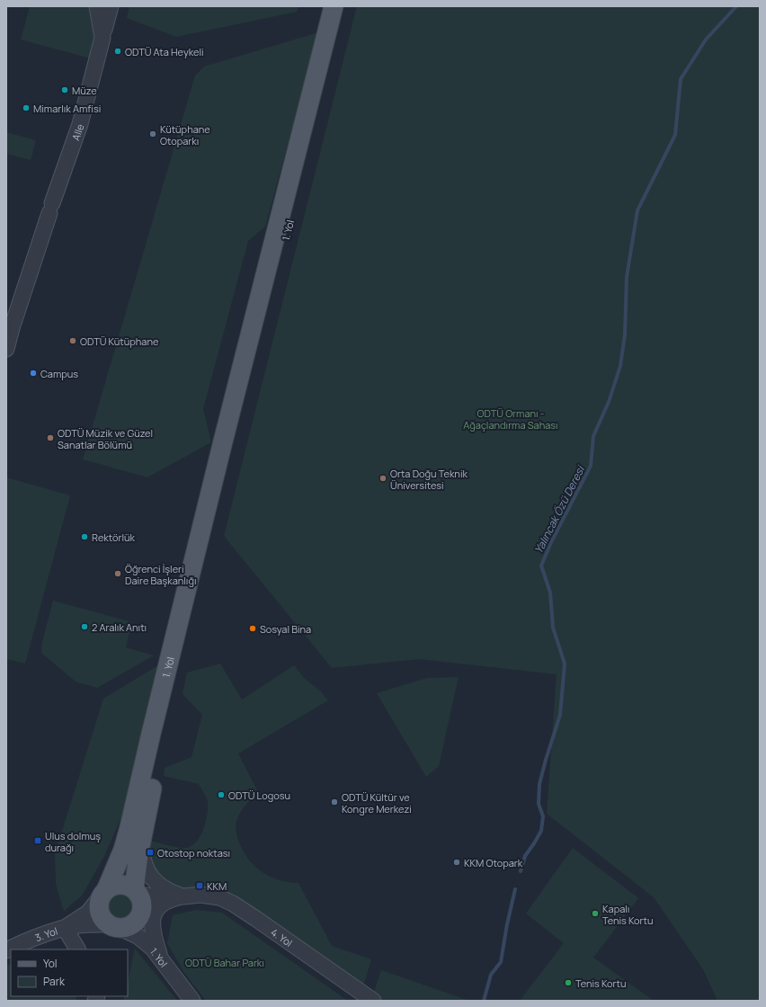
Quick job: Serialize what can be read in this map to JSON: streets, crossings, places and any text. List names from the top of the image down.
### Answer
{
  "streets": {
    "main road": ["1. Yol"],
    "street": ["Alle", "3. Yol", "4. Yol"]
  },
  "crossings": [
    ["1. Yol", "3. Yol"],
    ["1. Yol", "4. Yol"],
    ["3. Yol", "4. Yol"]
  ],
  "water": ["Yalıncak Özü Deresi"],
  "parks": ["ODTÜ Ormanı - Ağaçlandırma Sahası", "ODTÜ Bahar Parkı"],
  "places": {
    "other": [
      "ODTÜ Ata Heykeli",
      "Müze",
      "Mimarlık Amfisi",
      "Kütüphane Otoparkı",
      "ODTÜ Kütüphane",
      "Campus",
      "ODTÜ Müzik ve Güzel Sanatlar Bölümü",
      "Orta Doğu Teknik Üniversitesi",
      "Rektörlük",
      "Öğrenci İşleri Daire Başkanlığı",
      "2 Aralık Anıtı",
      "Sosyal Bina",
      "ODTÜ Logosu",
      "ODTÜ Kültür ve Kongre Merkezi",
      "KKM Otopark",
      "Kapalı Tenis Kortu",
      "Tenis Kortu"
    ],
    "transit": ["Ulus dolmuş durağı", "Otostop noktası", "KKM"]
  },
  "legend": ["Yol", "Park"]
}
